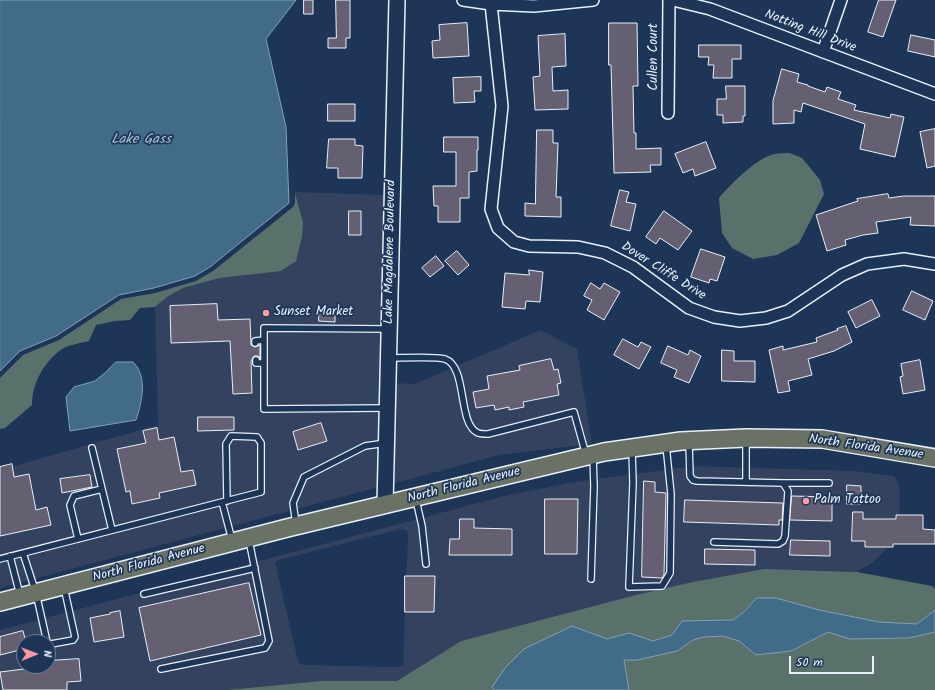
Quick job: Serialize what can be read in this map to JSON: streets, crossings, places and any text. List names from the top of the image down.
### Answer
{
  "streets": {
    "main road": ["North Florida Avenue"],
    "street": [
      "Notting Hill Drive",
      "Cullen Court",
      "Lake Magdalene Boulevard",
      "Dover Cliffe Drive"
    ]
  },
  "crossings": [
    ["Lake Magdalene Boulevard", "North Florida Avenue"]
  ],
  "water": ["Lake Gass"],
  "places": ["Sunset Market", "Palm Tattoo"],
  "scale_bar": "50 m",
  "north": "right"
}
